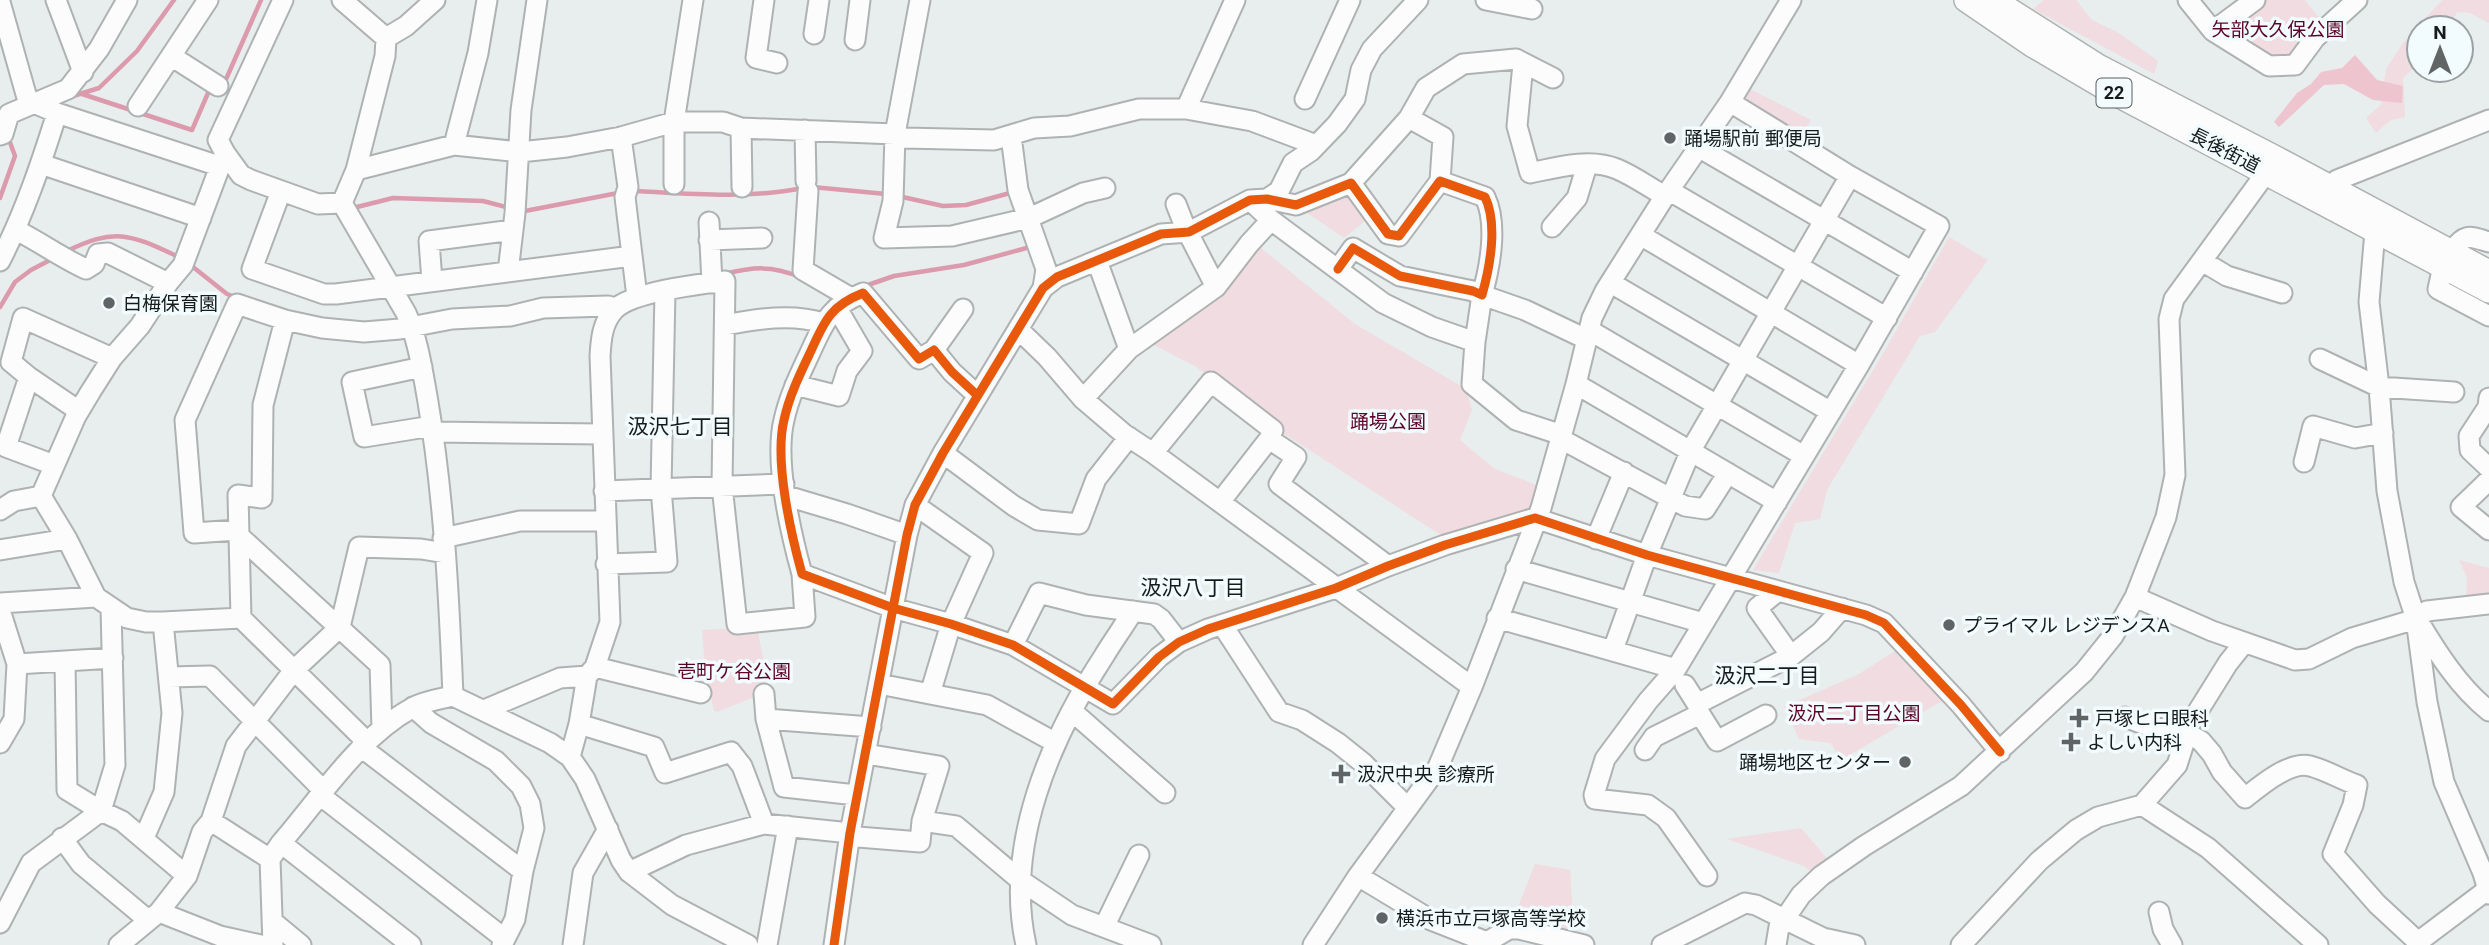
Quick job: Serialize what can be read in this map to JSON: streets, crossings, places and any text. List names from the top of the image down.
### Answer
{
  "streets": {
    "main road": ["22", "長後街道"]
  },
  "districts": ["汲沢七丁目", "汲沢八丁目", "汲沢二丁目"],
  "parks": [
    "矢部大久保公園",
    "踊場公園",
    "壱町ケ谷公園",
    "汲沢二丁目公園"
  ],
  "places": {
    "other": [
      "踊場駅前 郵便局",
      "白梅保育園",
      "プライマル レジデンスA",
      "踊場地区センター",
      "横浜市立戸塚高等学校"
    ],
    "health": ["戸塚ヒロ眼科", "よしい内科", "汲沢中央 診療所"]
  },
  "north": "top"
}
